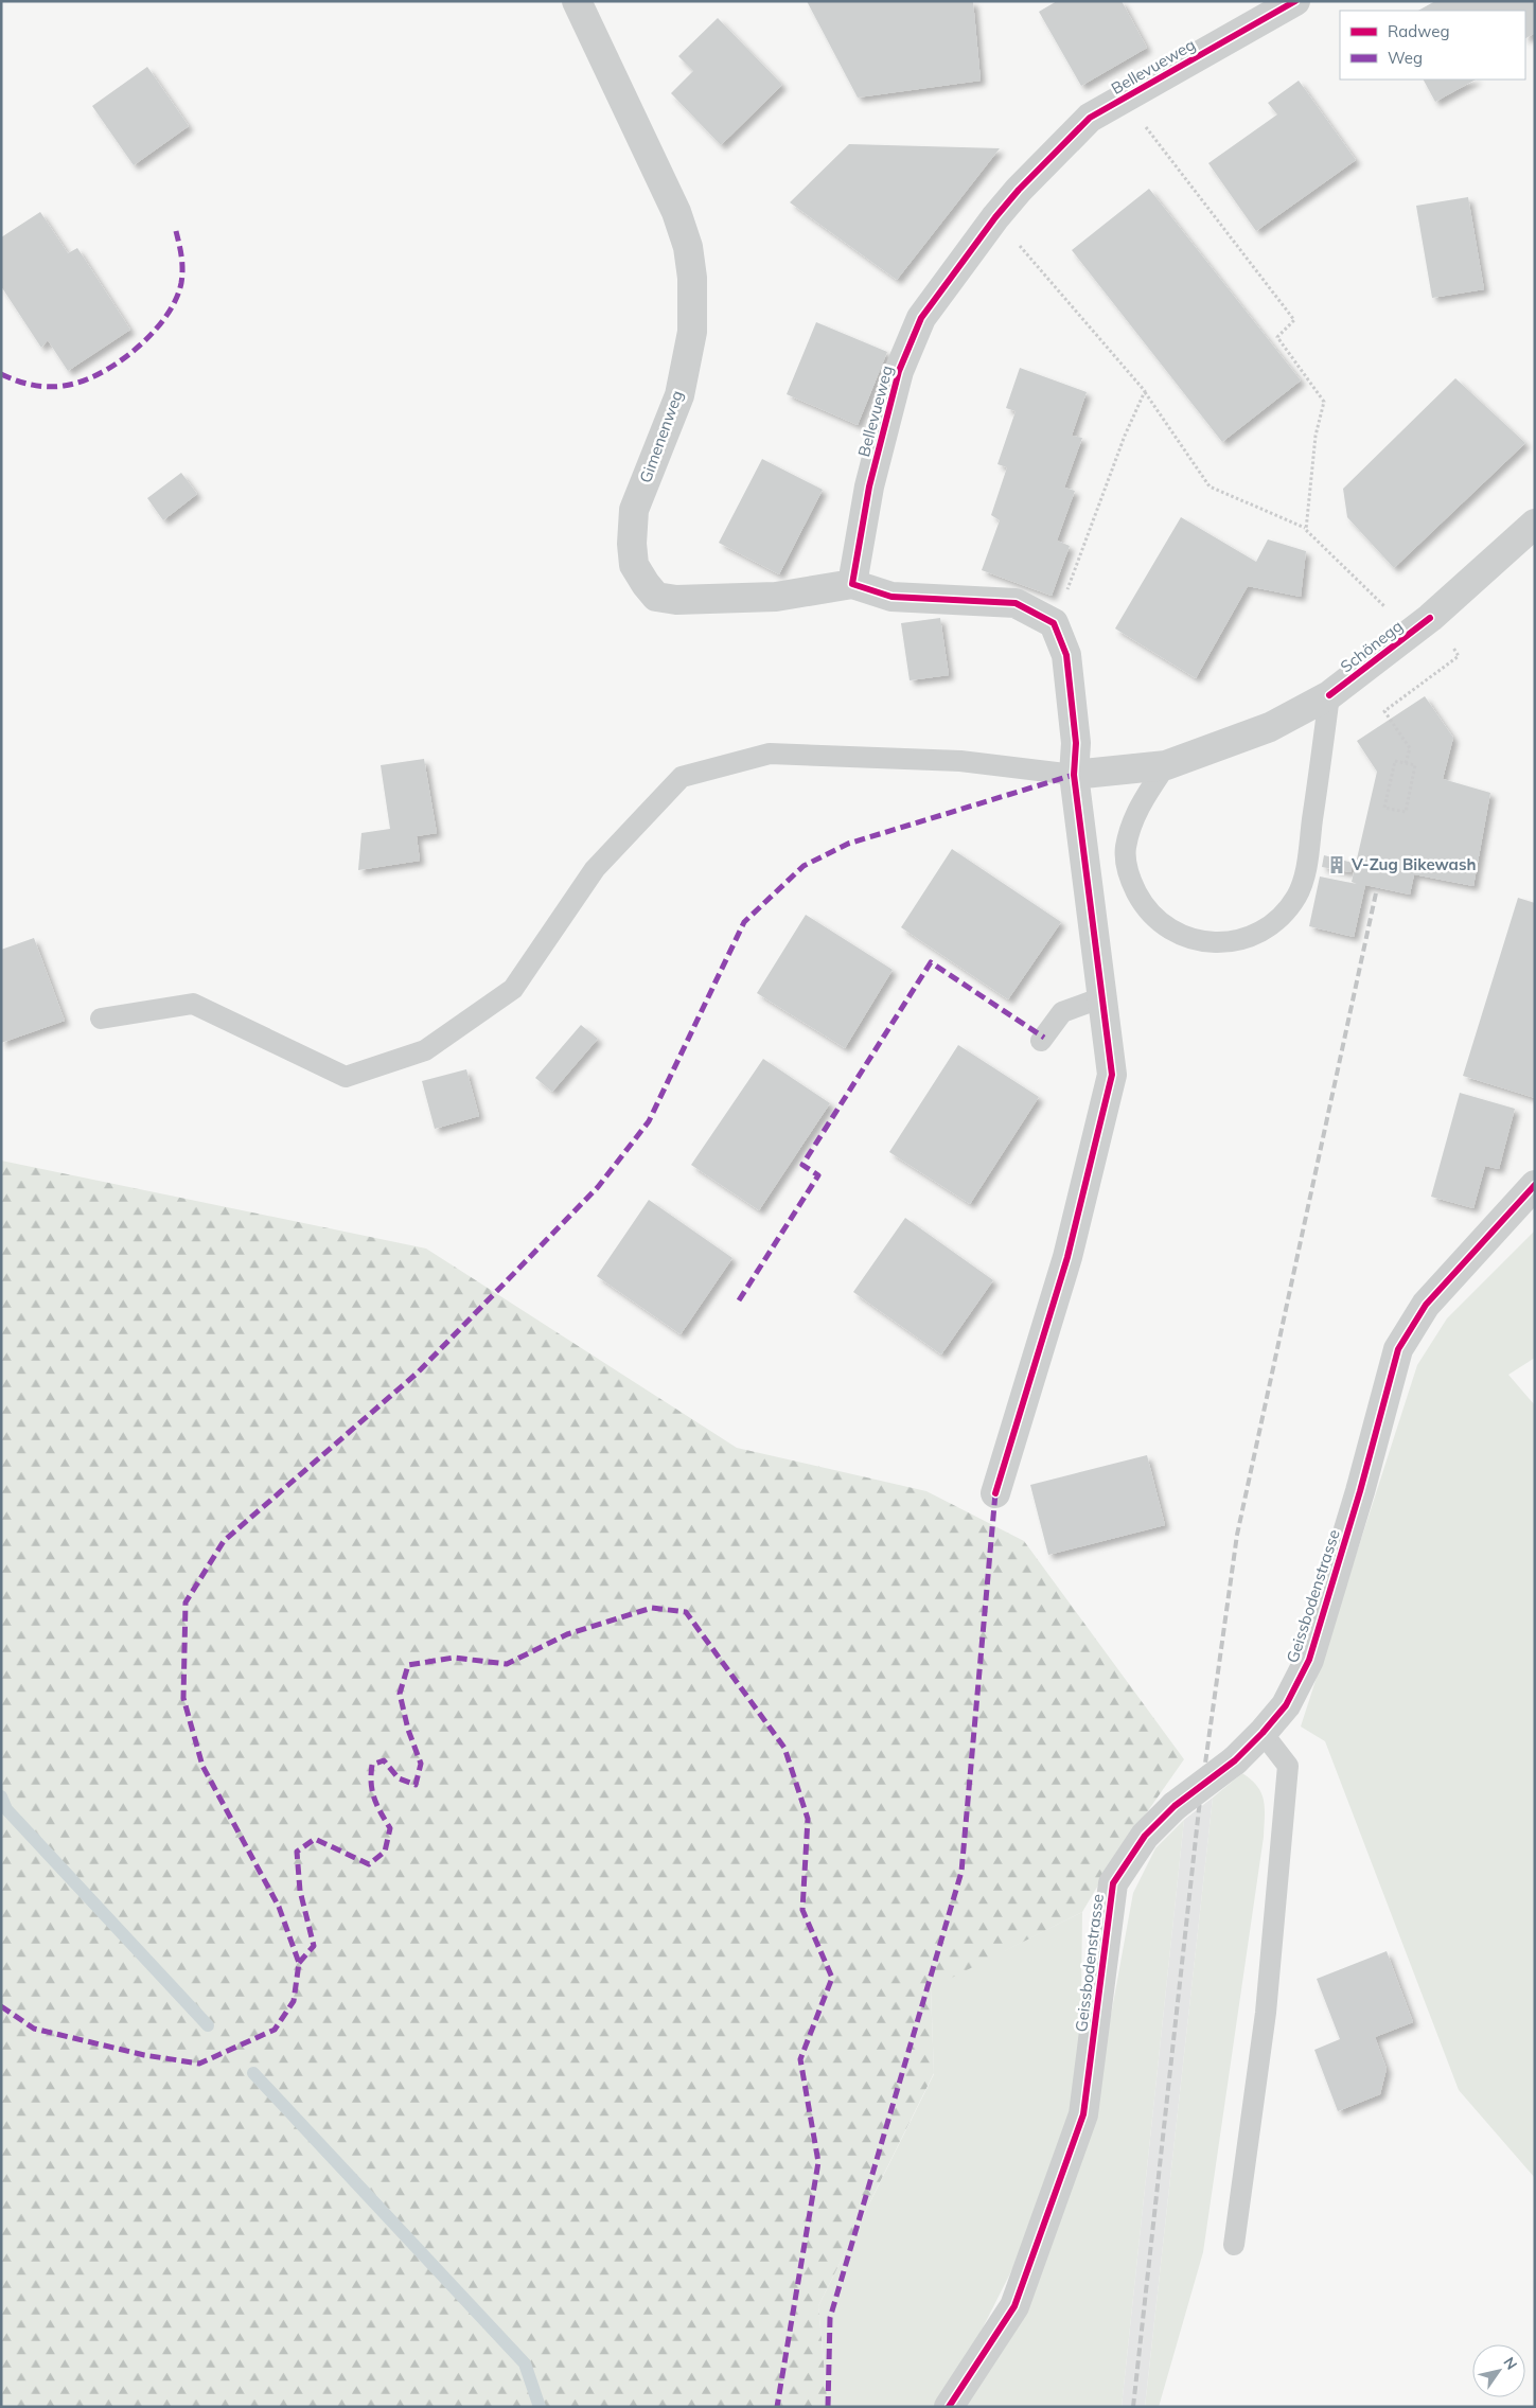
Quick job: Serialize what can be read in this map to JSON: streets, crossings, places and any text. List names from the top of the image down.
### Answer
{
  "streets": {
    "street": [
      "Bellevueweg",
      "Gimenenweg",
      "Schönegg",
      "Geissbodenstrasse"
    ]
  },
  "crossings": [
    ["Bellevueweg", "Gimenenweg"]
  ],
  "places": {
    "building": ["V-Zug Bikewash"]
  },
  "legend": ["Radweg", "Weg"],
  "north": "top right"
}
